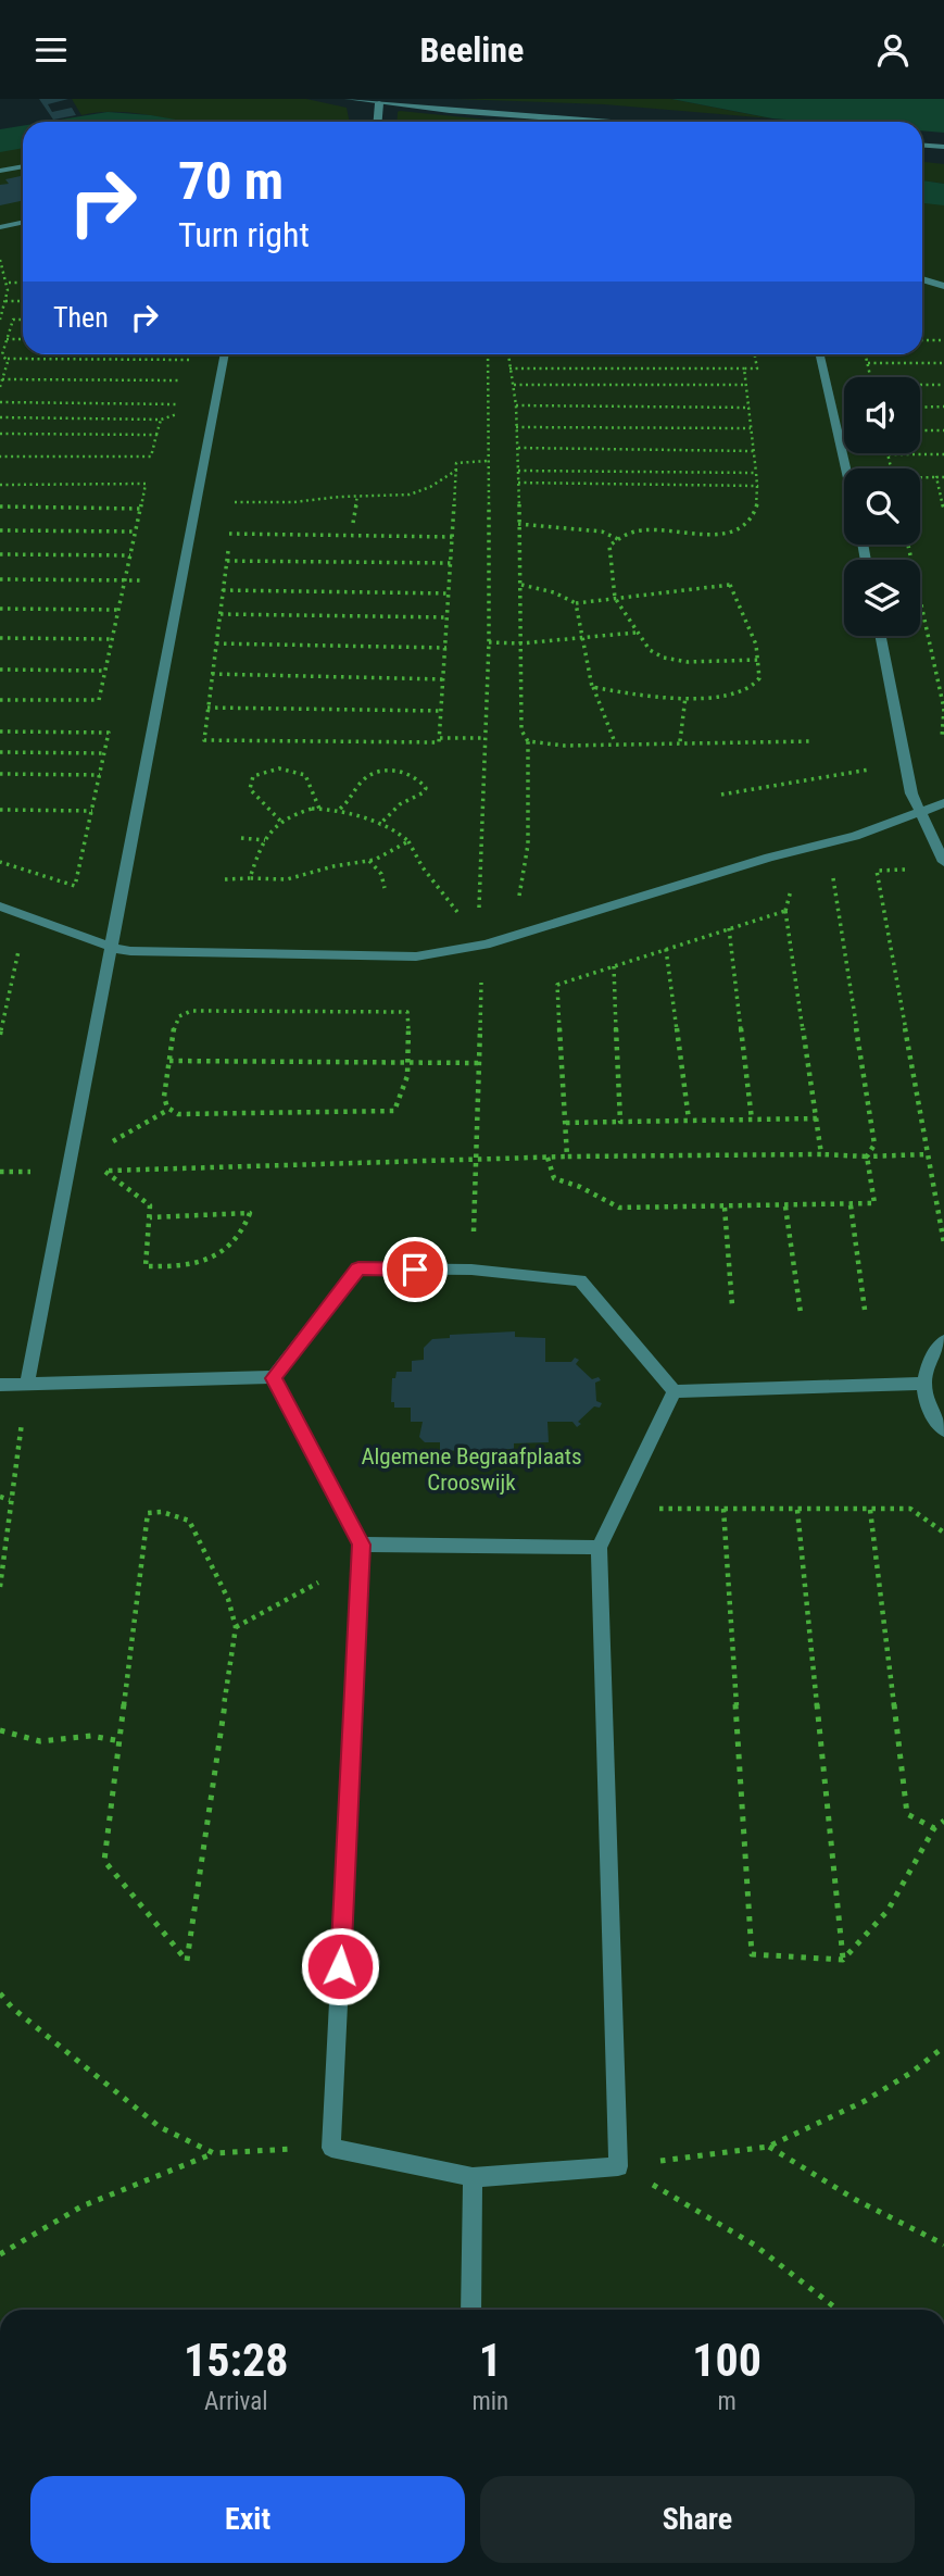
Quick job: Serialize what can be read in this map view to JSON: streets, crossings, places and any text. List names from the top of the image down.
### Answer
{
  "parks": ["Algemene Begraafplaats Crooswijk"],
  "page": {
    "header": "Beeline",
    "turn": ["70 m", "Turn right"],
    "then": "Then",
    "eta": [
      "15:28",
      "Arrival",
      "1",
      "min",
      "100",
      "m"
    ],
    "buttons": ["Exit", "Share"]
  }
}
